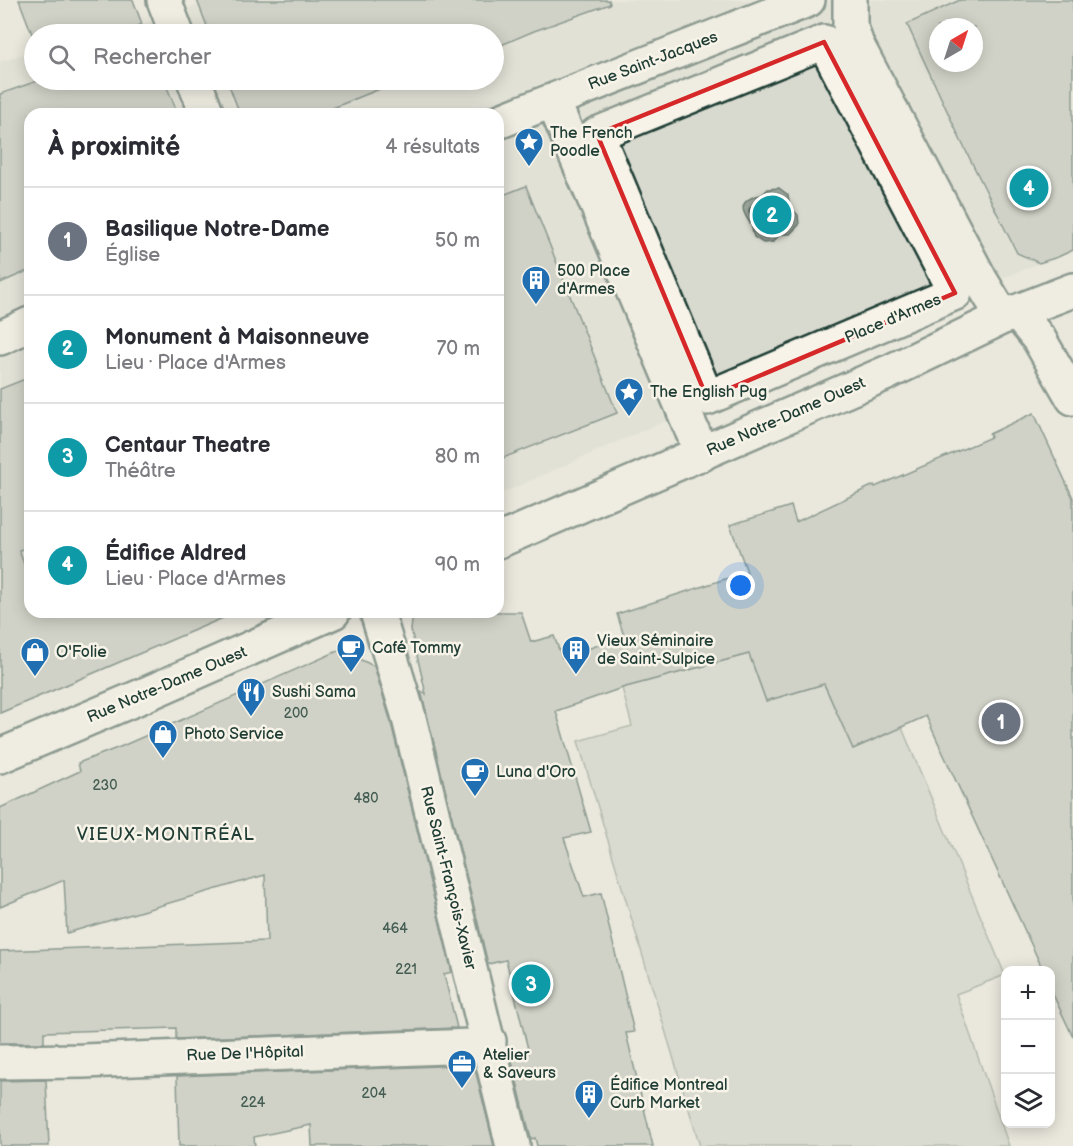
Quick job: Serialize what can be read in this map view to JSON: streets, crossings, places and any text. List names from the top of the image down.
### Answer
{
  "streets": {
    "street": [
      "Rue Saint-Jacques",
      "Place d'Armes",
      "Rue Notre-Dame Ouest",
      "Rue Saint-François-Xavier",
      "Rue De l'Hôpital"
    ]
  },
  "crossings": [
    ["Rue Saint-François-Xavier", "Rue De l'Hôpital"]
  ],
  "districts": ["VIEUX-MONTRÉAL"],
  "places": {
    "place": ["The French Poodle", "The English Pug"],
    "building": ["500 Place d'Armes", "Vieux Séminaire de Saint-Sulpice", "Édifice Montreal Curb Market"],
    "cafe": ["Café Tommy", "Luna d'Oro"],
    "shop": ["O'Folie", "Photo Service"],
    "restaurant": ["Sushi Sama"],
    "office": ["Atelier & Saveurs"]
  },
  "house_numbers": [
    "200",
    "230",
    "480",
    "464",
    "221",
    "204",
    "224"
  ],
  "north": "top right",
  "page": {
    "search": "Rechercher",
    "heading": ["À proximité", "4 résultats"],
    "pins": [
      "4",
      "2",
      "1",
      "3"
    ],
    "list": [
      {
        "mark": "1",
        "name": "Basilique Notre-Dame",
        "note": "Église",
        "value": "50 m"
      },
      {
        "mark": "2",
        "name": "Monument à Maisonneuve",
        "note": "Lieu · Place d'Armes",
        "value": "70 m"
      },
      {
        "mark": "3",
        "name": "Centaur Theatre",
        "note": "Théâtre",
        "value": "80 m"
      },
      {
        "mark": "4",
        "name": "Édifice Aldred",
        "note": "Lieu · Place d'Armes",
        "value": "90 m"
      }
    ],
    "map_buttons": ["+", "−"]
  }
}
